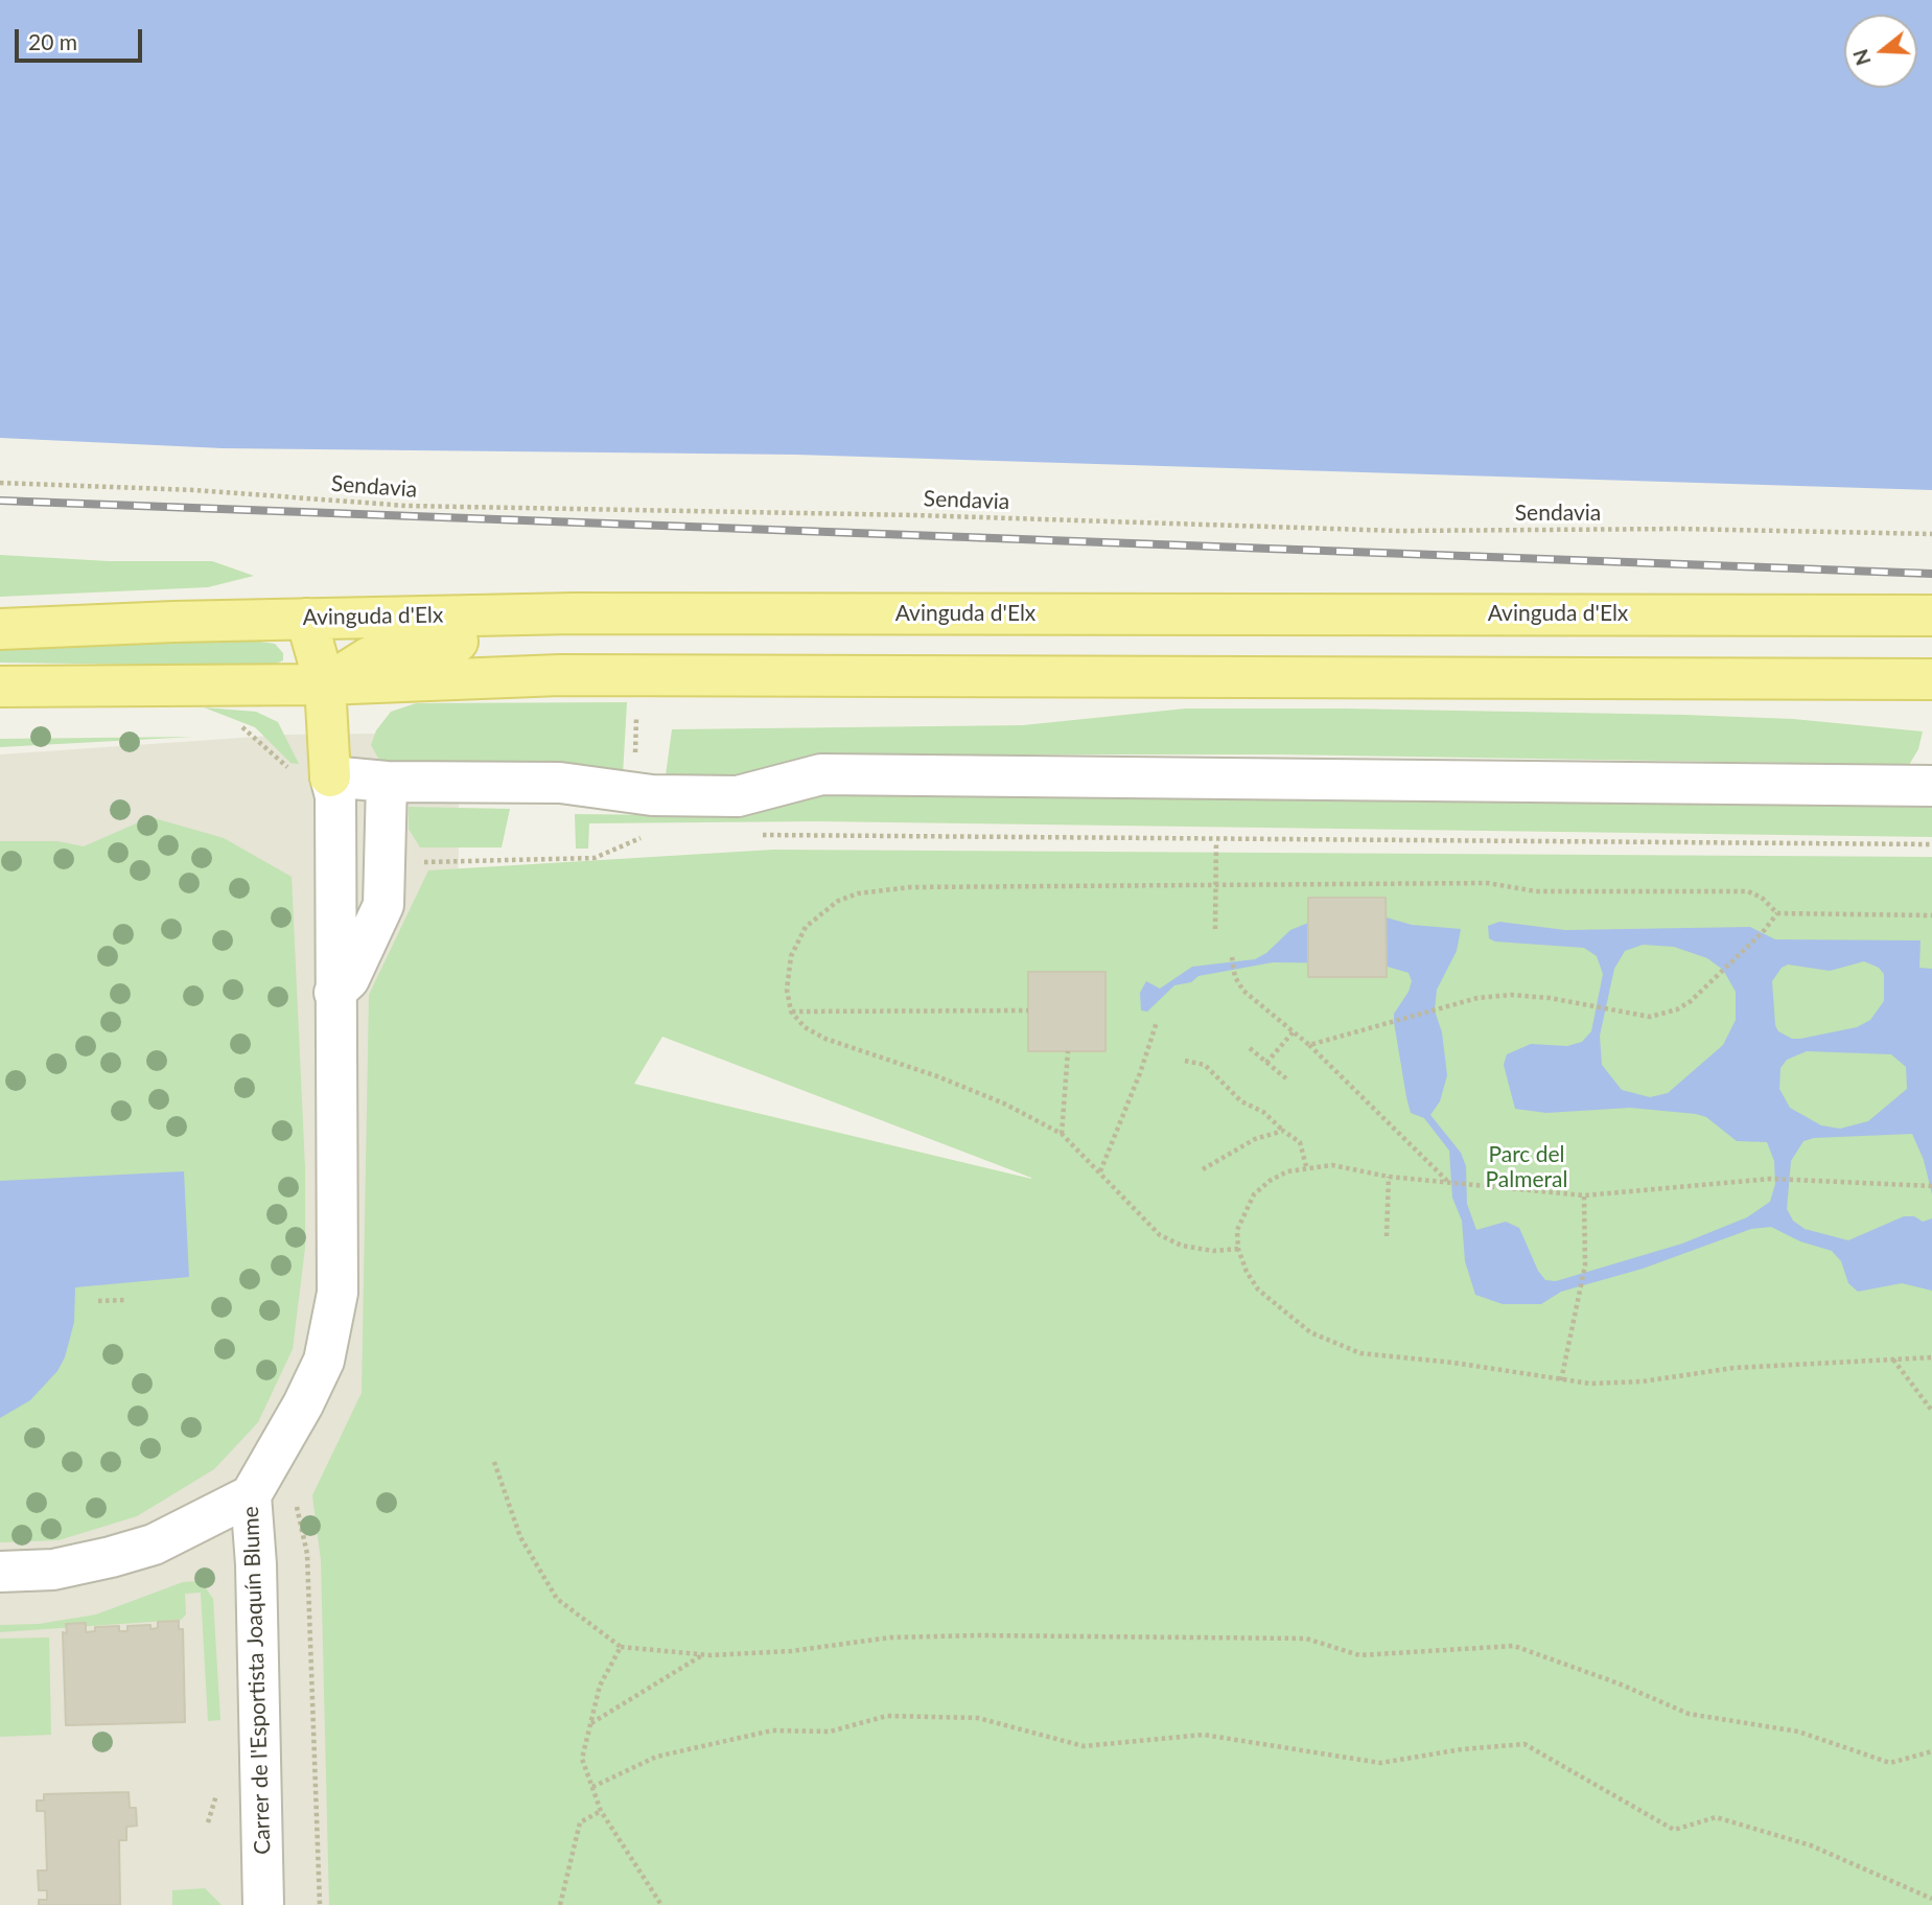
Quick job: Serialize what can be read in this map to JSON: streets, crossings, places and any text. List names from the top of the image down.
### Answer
{
  "streets": {
    "main road": ["Avinguda d'Elx"],
    "street": ["Carrer de l'Esportista Joaquín Blume"],
    "path": ["Sendavia"]
  },
  "parks": ["Parc del Palmeral"],
  "scale_bar": "20 m",
  "north": "left"
}
